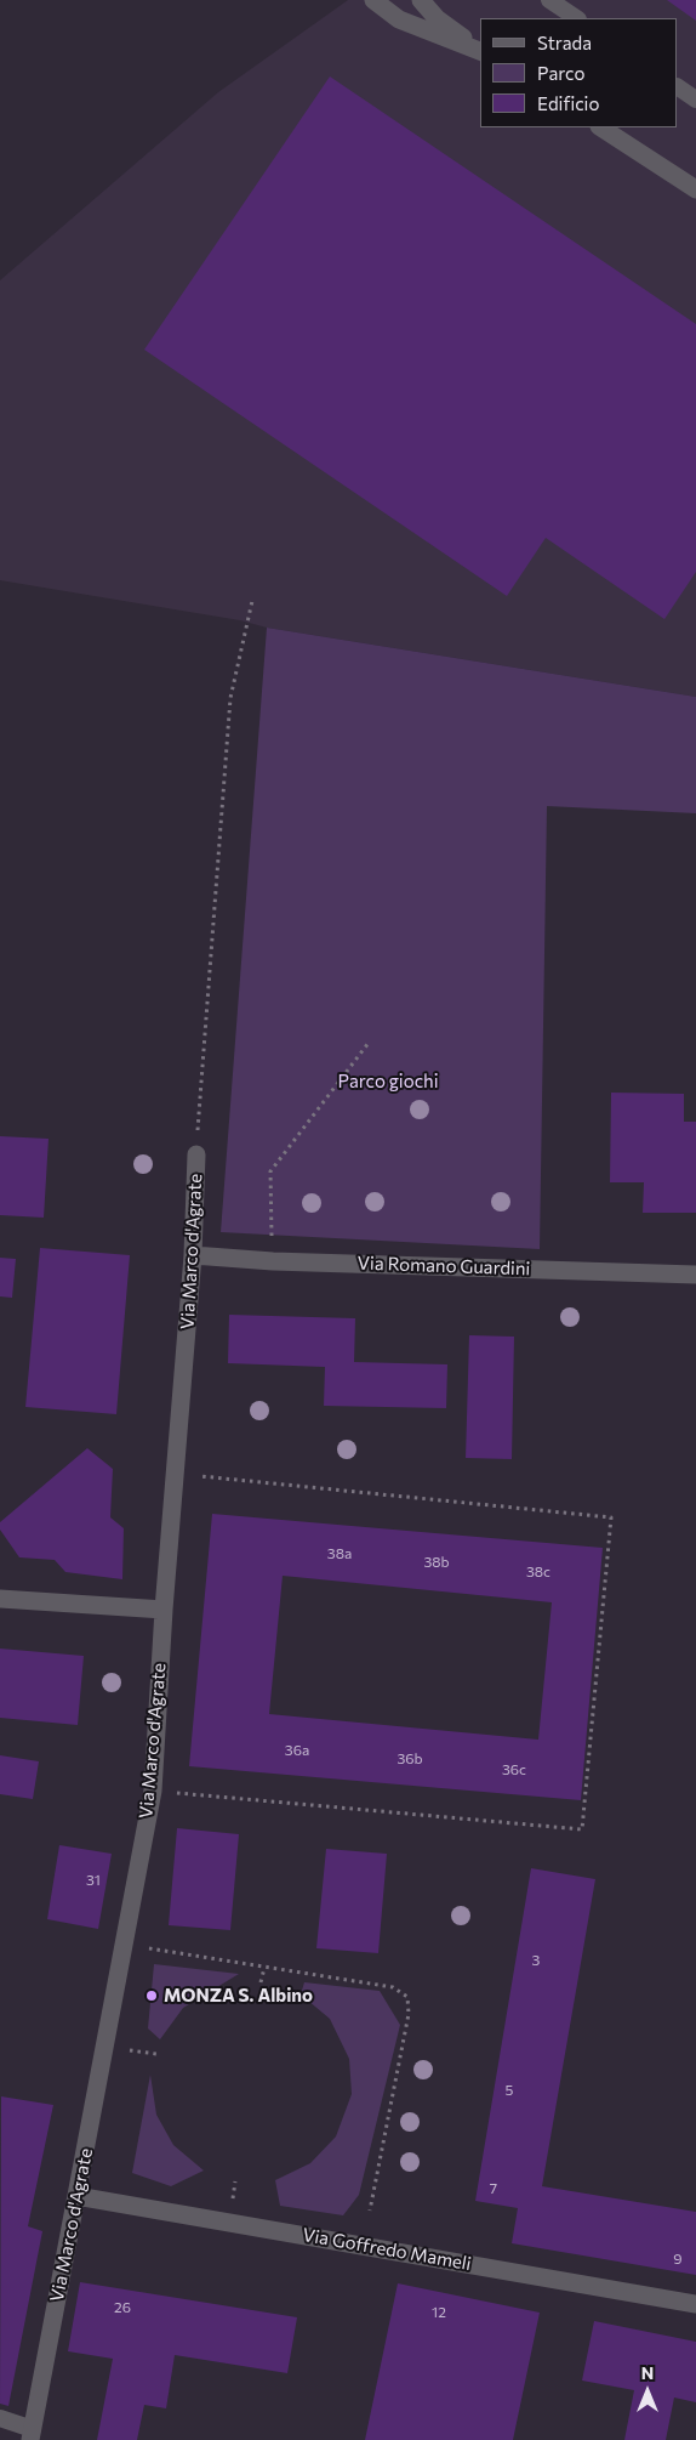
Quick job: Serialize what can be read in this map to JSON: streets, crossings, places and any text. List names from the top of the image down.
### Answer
{
  "streets": {
    "street": ["Via Marco d'Agrate", "Via Romano Guardini", "Via Goffredo Mameli"]
  },
  "crossings": [
    ["Via Marco d'Agrate", "Via Romano Guardini"],
    ["Via Marco d'Agrate", "Via Goffredo Mameli"]
  ],
  "parks": ["Parco giochi"],
  "places": ["MONZA S. Albino"],
  "house_numbers": [
    "38a",
    "38b",
    "38c",
    "36a",
    "36b",
    "36c",
    "31",
    "3",
    "5",
    "7",
    "9",
    "26",
    "12"
  ],
  "legend": ["Strada", "Parco", "Edificio"],
  "north": "top"
}
